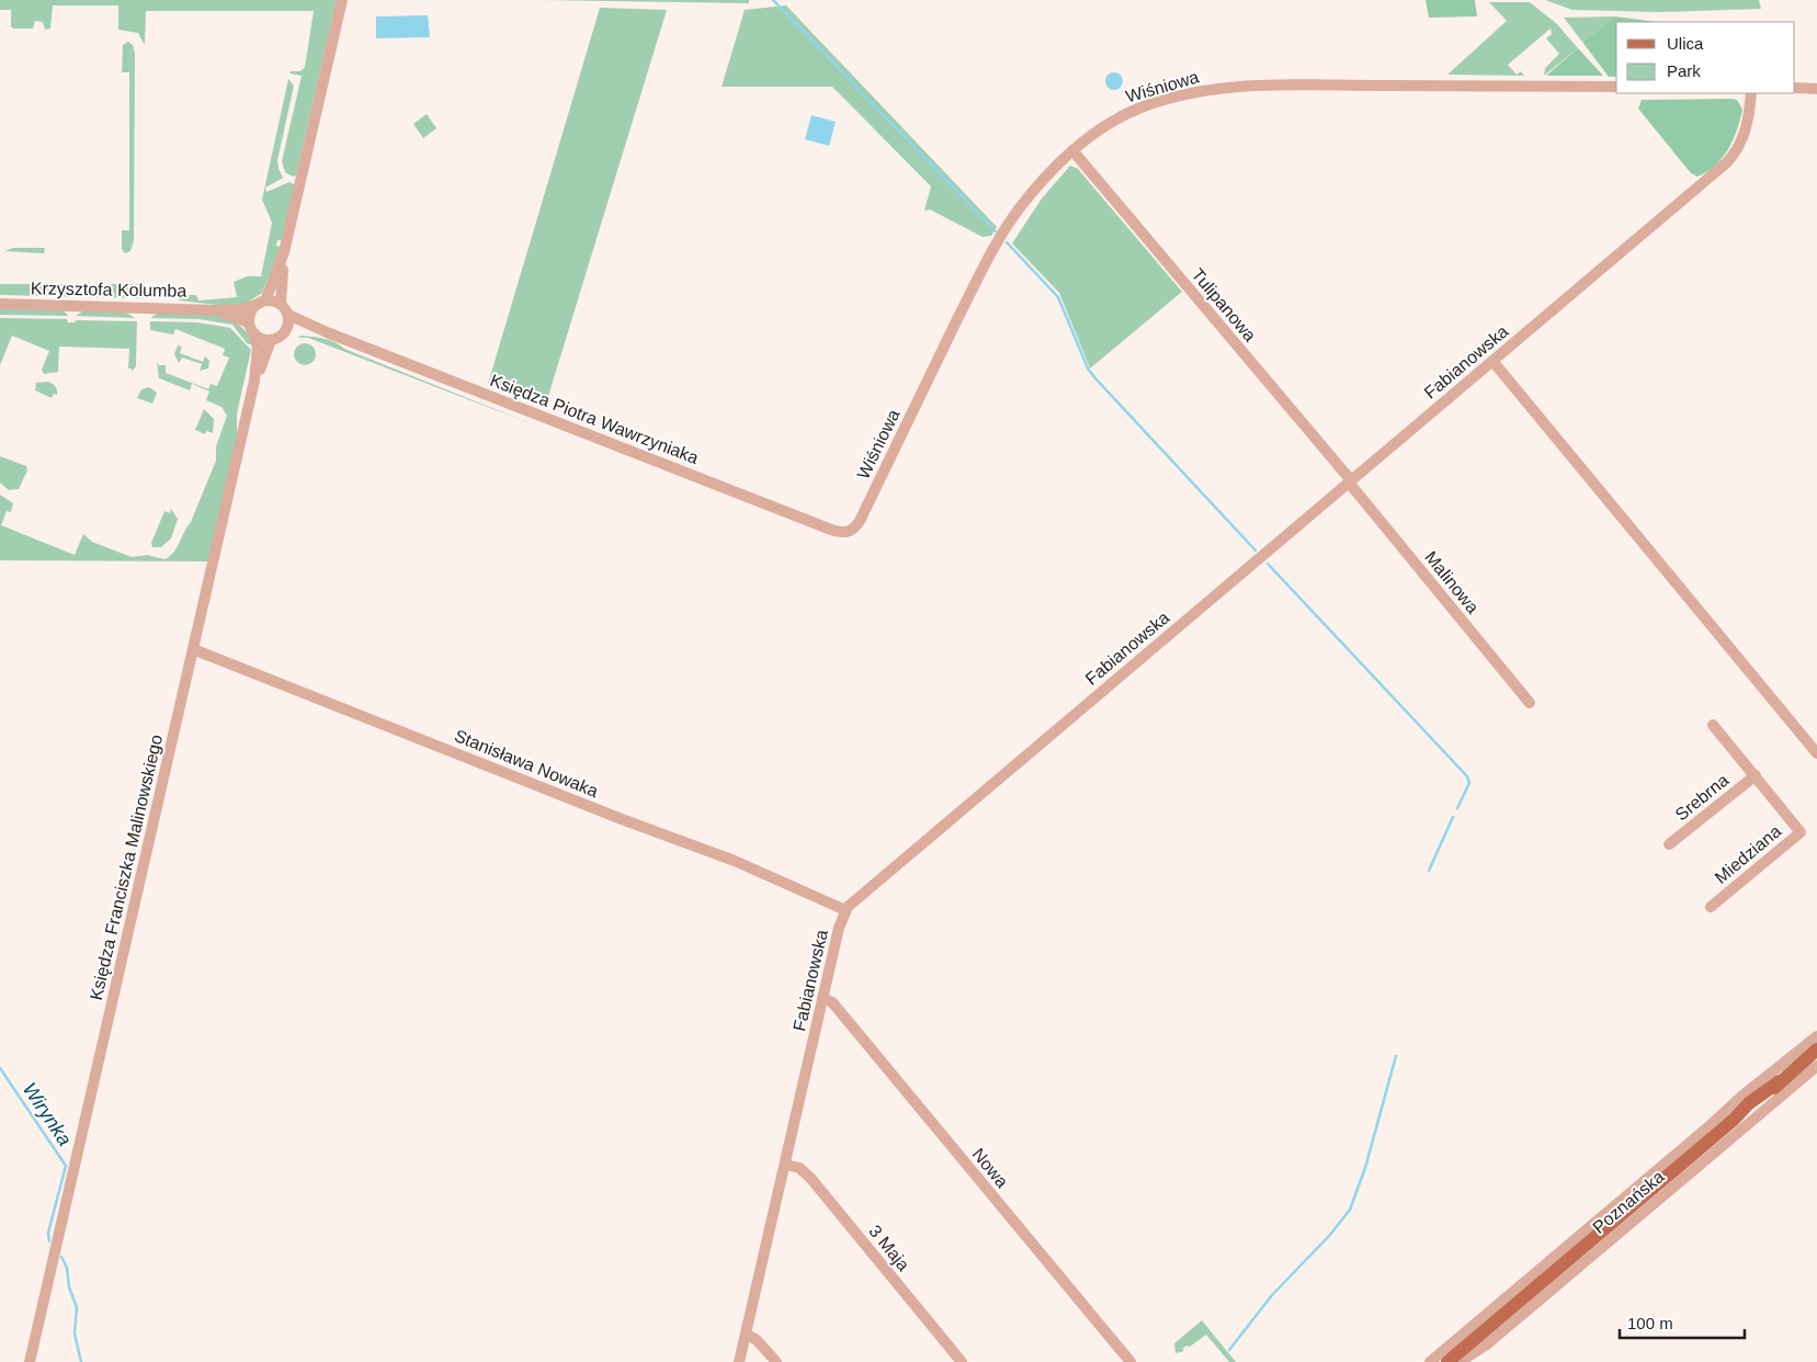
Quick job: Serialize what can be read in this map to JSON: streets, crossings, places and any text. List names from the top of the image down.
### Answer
{
  "streets": {
    "main road": ["Poznańska"],
    "street": [
      "Wiśniowa",
      "Krzysztofa Kolumba",
      "Tulipanowa",
      "Fabianowska",
      "Księdza Piotra Wawrzyniaka",
      "Malinowa",
      "Stanisława Nowaka",
      "Srebrna",
      "Miedziana",
      "Księdza Franciszka Malinowskiego",
      "Nowa",
      "3 Maja"
    ]
  },
  "crossings": [
    ["Wiśniowa", "Tulipanowa"],
    ["Wiśniowa", "Księdza Piotra Wawrzyniaka"],
    ["Krzysztofa Kolumba", "Księdza Piotra Wawrzyniaka"],
    ["Krzysztofa Kolumba", "Księdza Franciszka Malinowskiego"],
    ["Tulipanowa", "Fabianowska"],
    ["Tulipanowa", "Malinowa"],
    ["Fabianowska", "Malinowa"],
    ["Fabianowska", "Stanisława Nowaka"],
    ["Fabianowska", "Nowa"],
    ["Fabianowska", "3 Maja"],
    ["Księdza Piotra Wawrzyniaka", "Księdza Franciszka Malinowskiego"],
    ["Stanisława Nowaka", "Księdza Franciszka Malinowskiego"],
    ["Srebrna", "Miedziana"]
  ],
  "water": ["Wirynka"],
  "legend": ["Ulica", "Park"],
  "scale_bar": "100 m"
}
